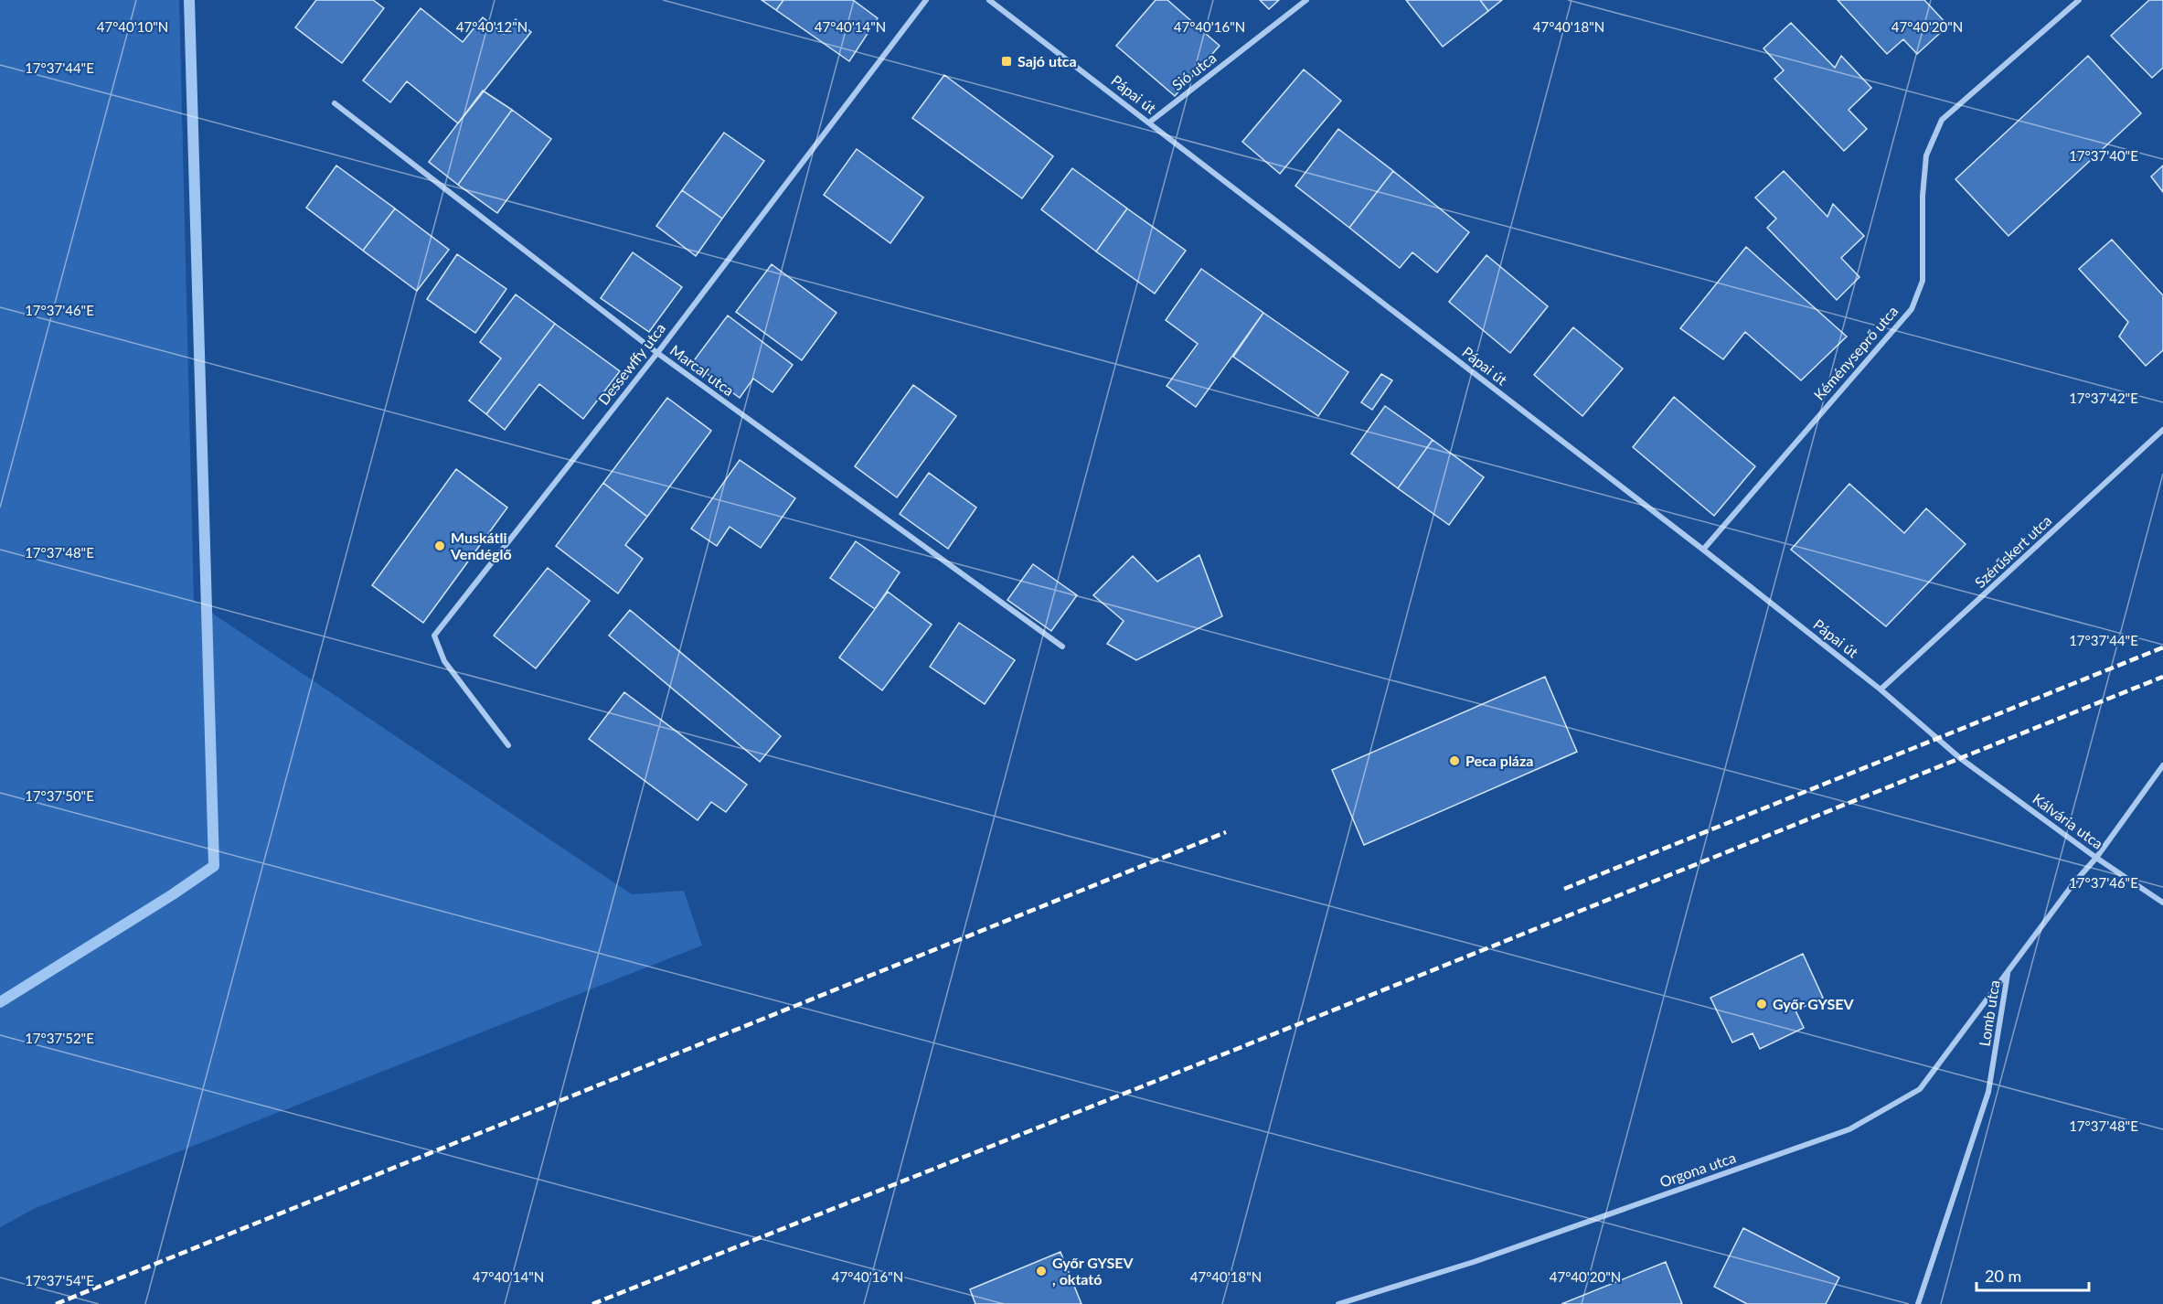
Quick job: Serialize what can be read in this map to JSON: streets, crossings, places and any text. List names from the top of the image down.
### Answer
{
  "streets": {
    "street": [
      "Sió utca",
      "Pápai út",
      "Kéményseprő utca",
      "Dessewffy utca",
      "Marcal utca",
      "Szérűskert utca",
      "Kálvária utca",
      "Lomb utca",
      "Orgona utca"
    ]
  },
  "crossings": [
    ["Sió utca", "Pápai út"],
    ["Pápai út", "Kéményseprő utca"],
    ["Pápai út", "Szérűskert utca"],
    ["Pápai út", "Kálvária utca"],
    ["Dessewffy utca", "Marcal utca"],
    ["Kálvária utca", "Lomb utca"],
    ["Lomb utca", "Orgona utca"]
  ],
  "places": {
    "transit": ["Sajó utca"],
    "other": [
      "Muskátli Vendéglő",
      "Peca pláza",
      "Győr GYSEV",
      "Győr GYSEV , oktató"
    ]
  },
  "scale_bar": "20 m",
  "coordinates": [
    "47°40'10\"N",
    "47°40'12\"N",
    "47°40'14\"N",
    "47°40'16\"N",
    "47°40'18\"N",
    "47°40'20\"N",
    "17°37'44\"E",
    "17°37'40\"E",
    "17°37'46\"E",
    "17°37'42\"E",
    "17°37'48\"E",
    "17°37'50\"E",
    "17°37'52\"E",
    "17°37'54\"E"
  ]
}
